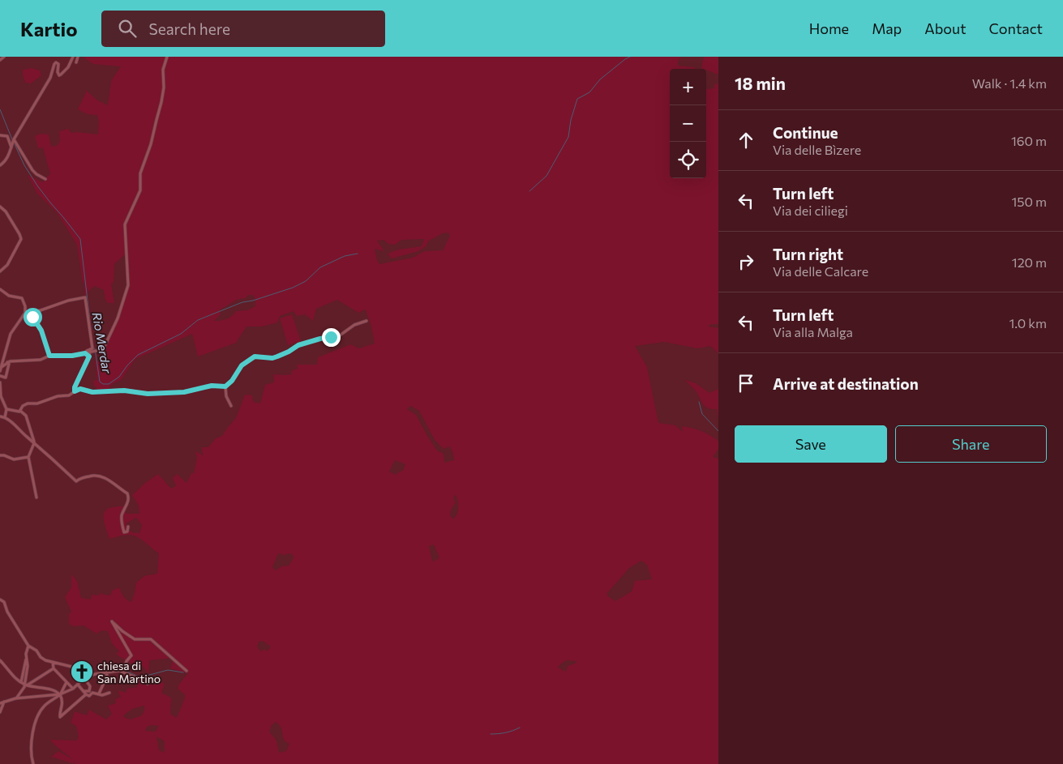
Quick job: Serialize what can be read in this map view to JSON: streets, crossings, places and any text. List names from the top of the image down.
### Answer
{
  "water": ["Rio Merdar"],
  "places": {
    "church": ["chiesa di San Martino"]
  },
  "page": {
    "header": "Kartio",
    "search": "Search here",
    "nav": [
      "Home",
      "Map",
      "About",
      "Contact"
    ],
    "heading": ["18 min", "Walk · 1.4 km"],
    "map_buttons": ["+", "−"],
    "list": [
      ["Continue", "Via delle Bìzere", "160 m"],
      ["Turn left", "Via dei ciliegi", "150 m"],
      ["Turn right", "Via delle Calcare", "120 m"],
      ["Turn left", "Via alla Malga", "1.0 km"],
      "Arrive at destination"
    ],
    "buttons": ["Save", "Share"]
  }
}
